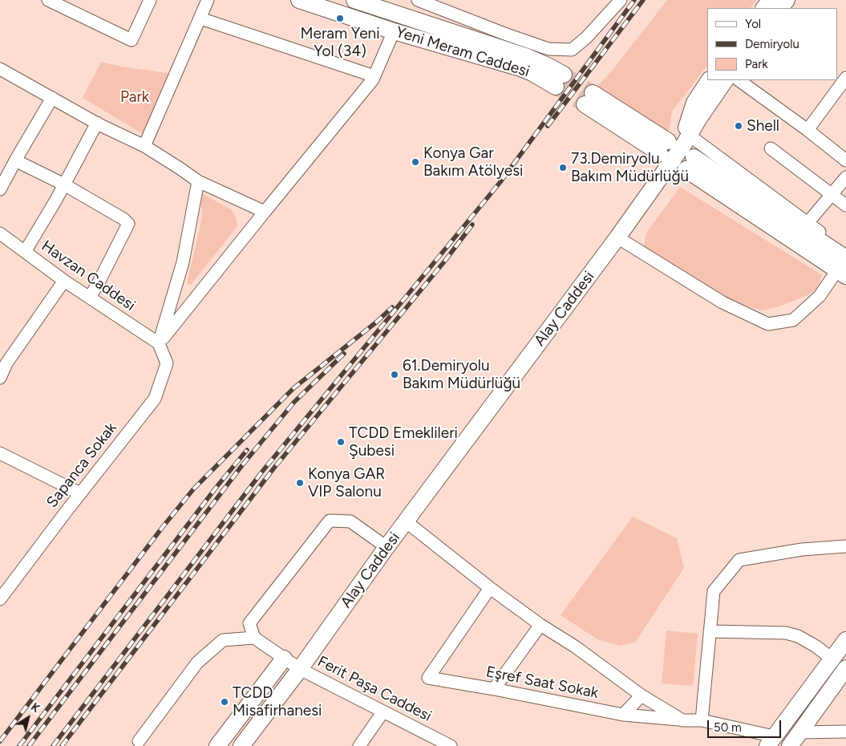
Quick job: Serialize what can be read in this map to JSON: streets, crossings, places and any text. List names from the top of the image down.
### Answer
{
  "streets": {
    "main road": ["Yeni Meram Caddesi", "Alay Caddesi"],
    "street": [
      "Havzan Caddesi",
      "Sapanca Sokak",
      "Eşref Saat Sokak",
      "Ferit Paşa Caddesi"
    ]
  },
  "crossings": [
    ["Havzan Caddesi", "Sapanca Sokak"],
    ["Alay Caddesi", "Ferit Paşa Caddesi"]
  ],
  "parks": ["Park"],
  "places": [
    "Meram Yeni Yol (34)",
    "Shell",
    "Konya Gar Bakım Atölyesi",
    "73.Demiryolu Bakım Müdürlüğü",
    "61.Demiryolu Bakım Müdürlüğü",
    "TCDD Emeklileri Şubesi",
    "Konya GAR VIP Salonu",
    "TCDD Misafirhanesi"
  ],
  "legend": ["Yol", "Demiryolu", "Park"],
  "scale_bar": "50 m",
  "north": "top right"
}
